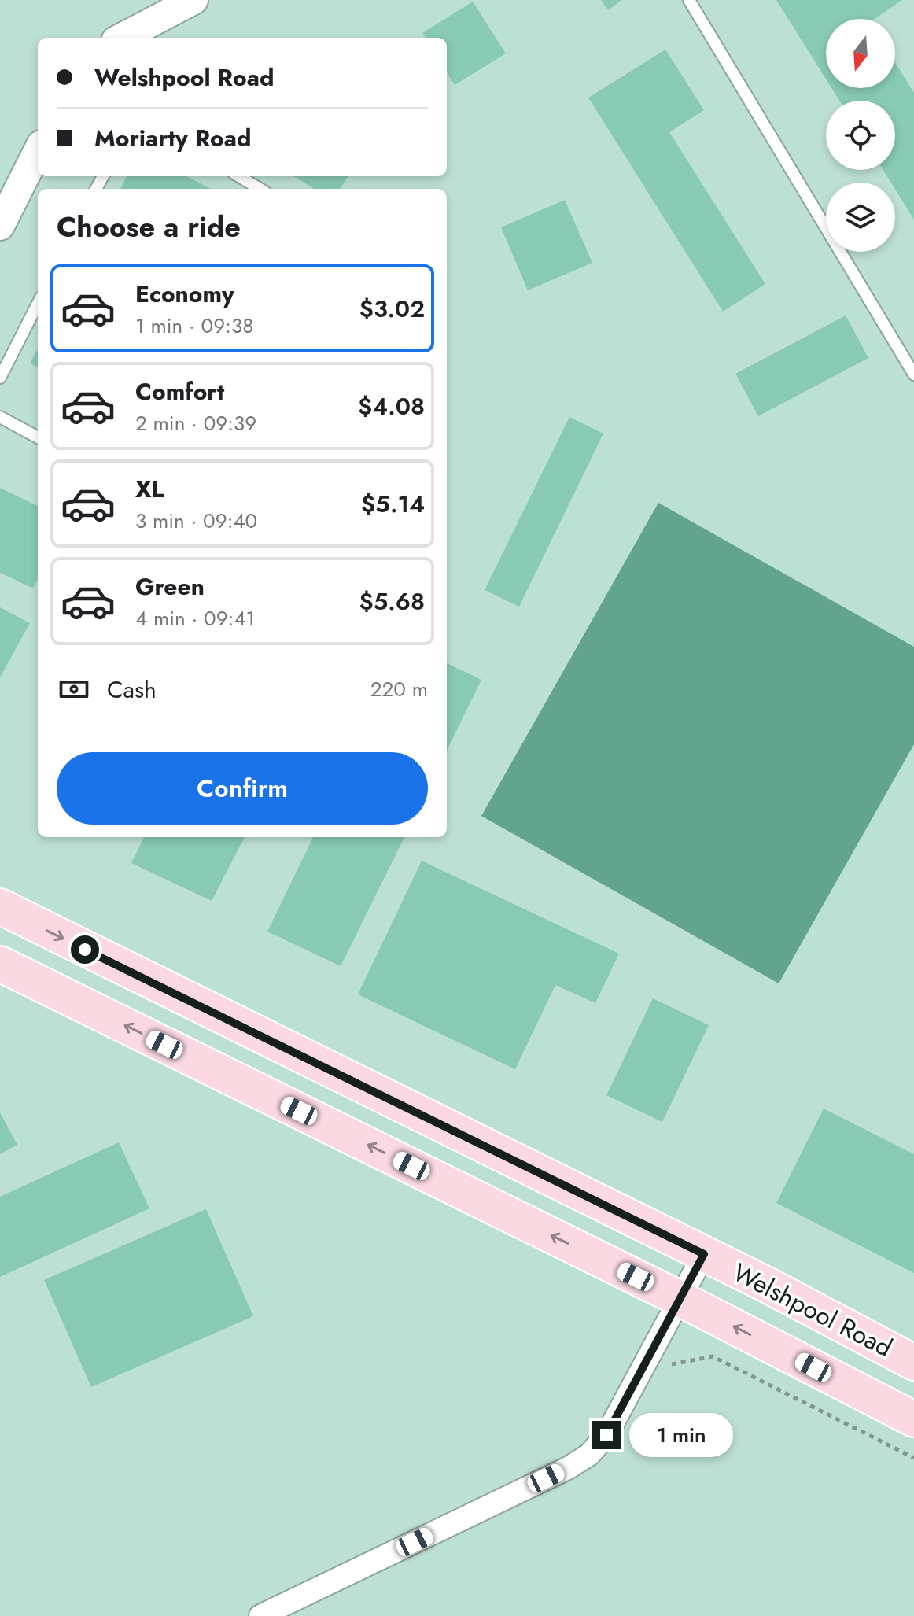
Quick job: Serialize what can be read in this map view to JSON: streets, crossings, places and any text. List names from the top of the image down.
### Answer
{
  "streets": {
    "main road": ["Welshpool Road"]
  },
  "north": "bottom",
  "page": {
    "banner": ["Welshpool Road", "Moriarty Road"],
    "heading": "Choose a ride",
    "list": [
      {
        "name": "Economy",
        "note": "1 min · 09:38",
        "value": "$3.02"
      },
      {
        "name": "Comfort",
        "note": "2 min · 09:39",
        "value": "$4.08"
      },
      {
        "name": "XL",
        "note": "3 min · 09:40",
        "value": "$5.14"
      },
      {
        "name": "Green",
        "note": "4 min · 09:41",
        "value": "$5.68"
      }
    ],
    "pay": ["Cash", "220 m"],
    "buttons": "Confirm",
    "bubble": "1 min"
  }
}
